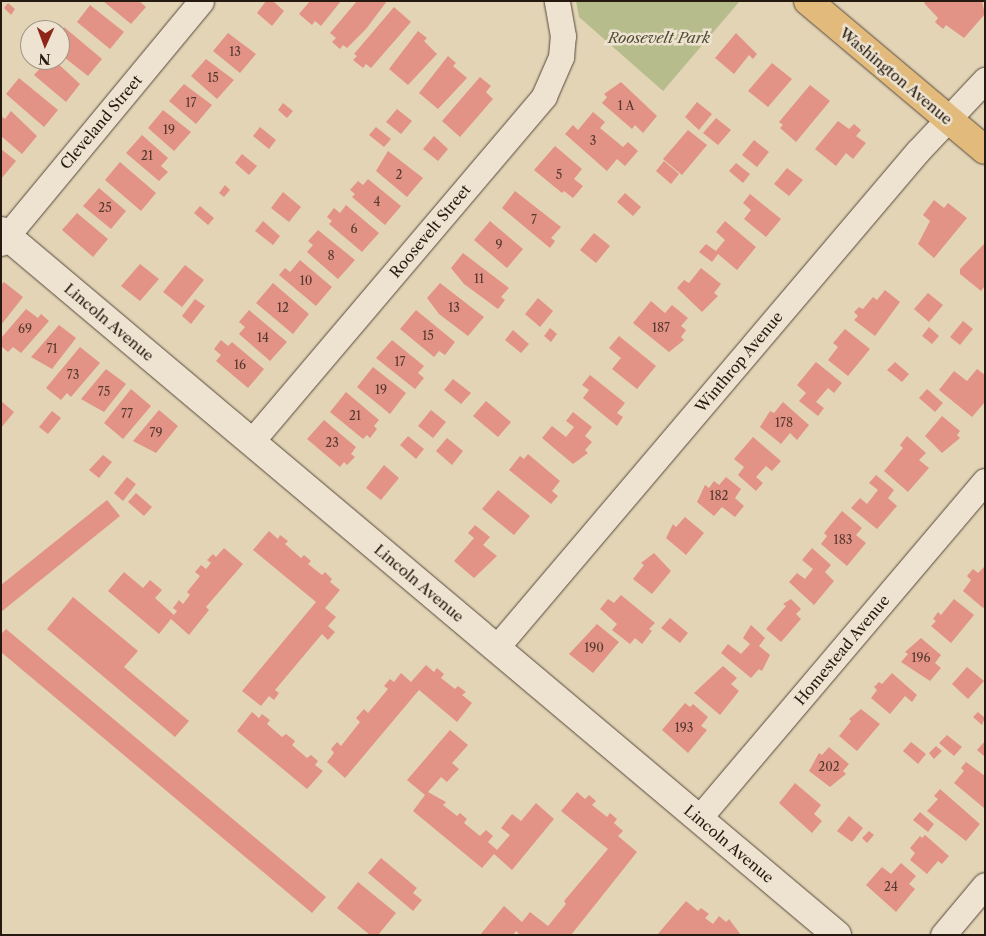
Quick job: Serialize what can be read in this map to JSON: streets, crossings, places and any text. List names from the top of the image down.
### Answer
{
  "streets": {
    "main road": ["Washington Avenue"],
    "street": [
      "Cleveland Street",
      "Roosevelt Street",
      "Lincoln Avenue",
      "Winthrop Avenue",
      "Homestead Avenue"
    ]
  },
  "crossings": [
    ["Washington Avenue", "Winthrop Avenue"],
    ["Cleveland Street", "Lincoln Avenue"],
    ["Roosevelt Street", "Lincoln Avenue"],
    ["Lincoln Avenue", "Winthrop Avenue"],
    ["Lincoln Avenue", "Homestead Avenue"]
  ],
  "parks": ["Roosevelt Park"],
  "house_numbers": [
    "13",
    "15",
    "17",
    "1 A",
    "19",
    "3",
    "21",
    "2",
    "5",
    "4",
    "25",
    "7",
    "6",
    "9",
    "8",
    "11",
    "10",
    "12",
    "13",
    "187",
    "69",
    "15",
    "14",
    "71",
    "17",
    "16",
    "73",
    "19",
    "75",
    "77",
    "21",
    "178",
    "79",
    "23",
    "182",
    "183",
    "190",
    "196",
    "193",
    "202",
    "24"
  ],
  "north": "bottom"
}
